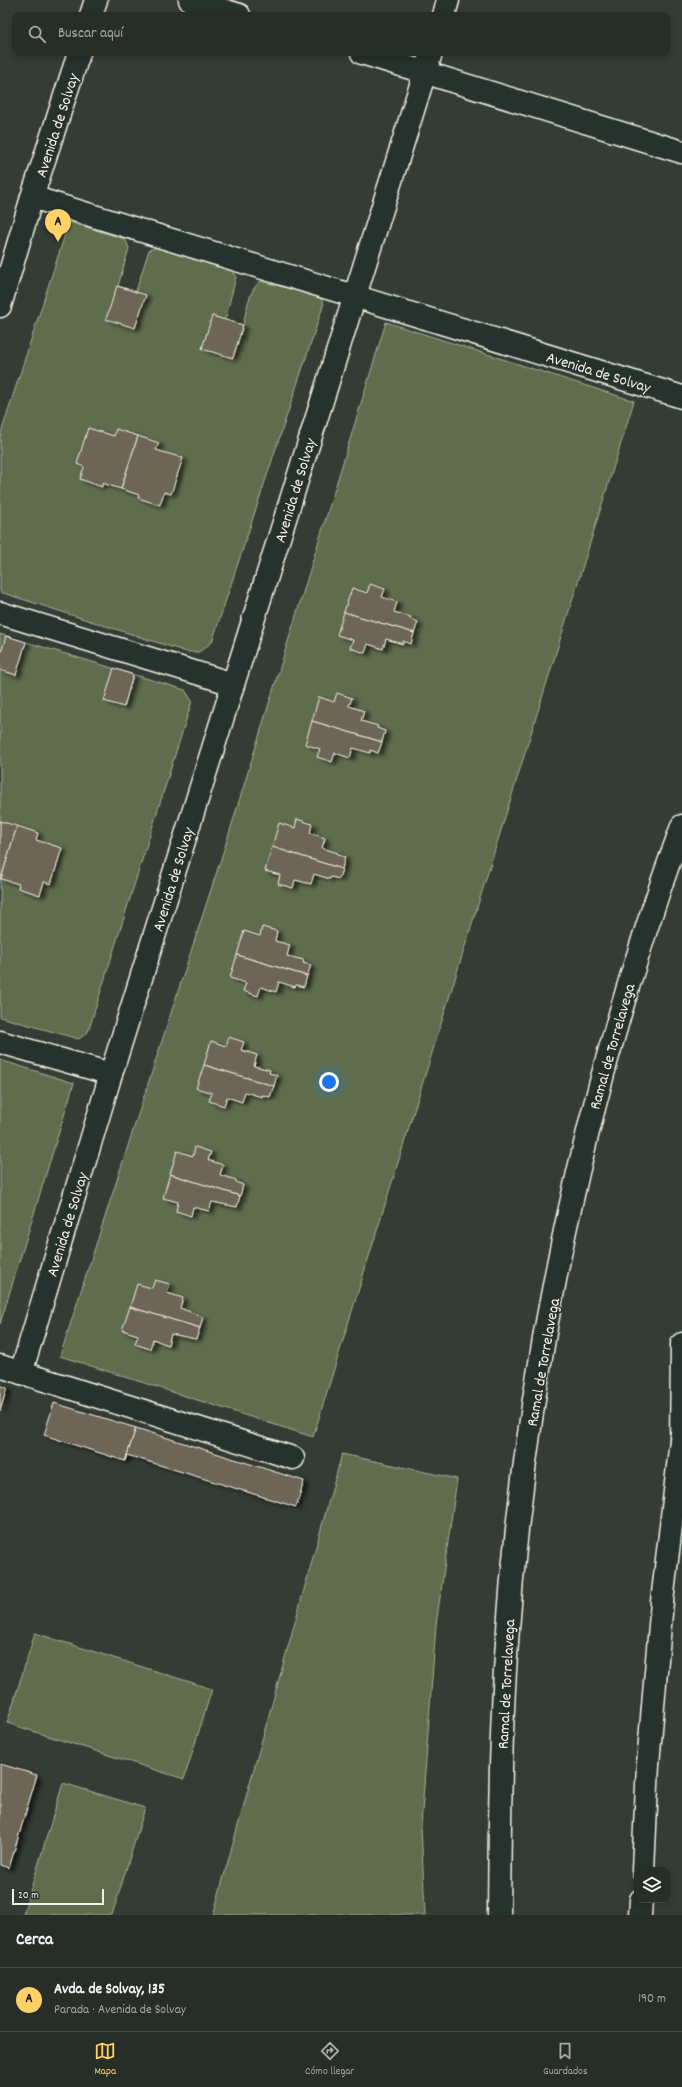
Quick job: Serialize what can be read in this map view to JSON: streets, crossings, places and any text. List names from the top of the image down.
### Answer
{
  "streets": {
    "main road": ["Avenida de Solvay", "Ramal de Torrelavega"]
  },
  "scale_bar": "20 m",
  "page": {
    "search": "Buscar aquí",
    "pins": "A",
    "scale": "20 m",
    "heading": "Cerca",
    "list": [
      {
        "mark": "A",
        "name": "Avda. de Solvay, 135",
        "note": "Parada · Avenida de Solvay",
        "value": "190 m"
      }
    ],
    "nav": ["Mapa", "Cómo llegar", "Guardados"]
  }
}
